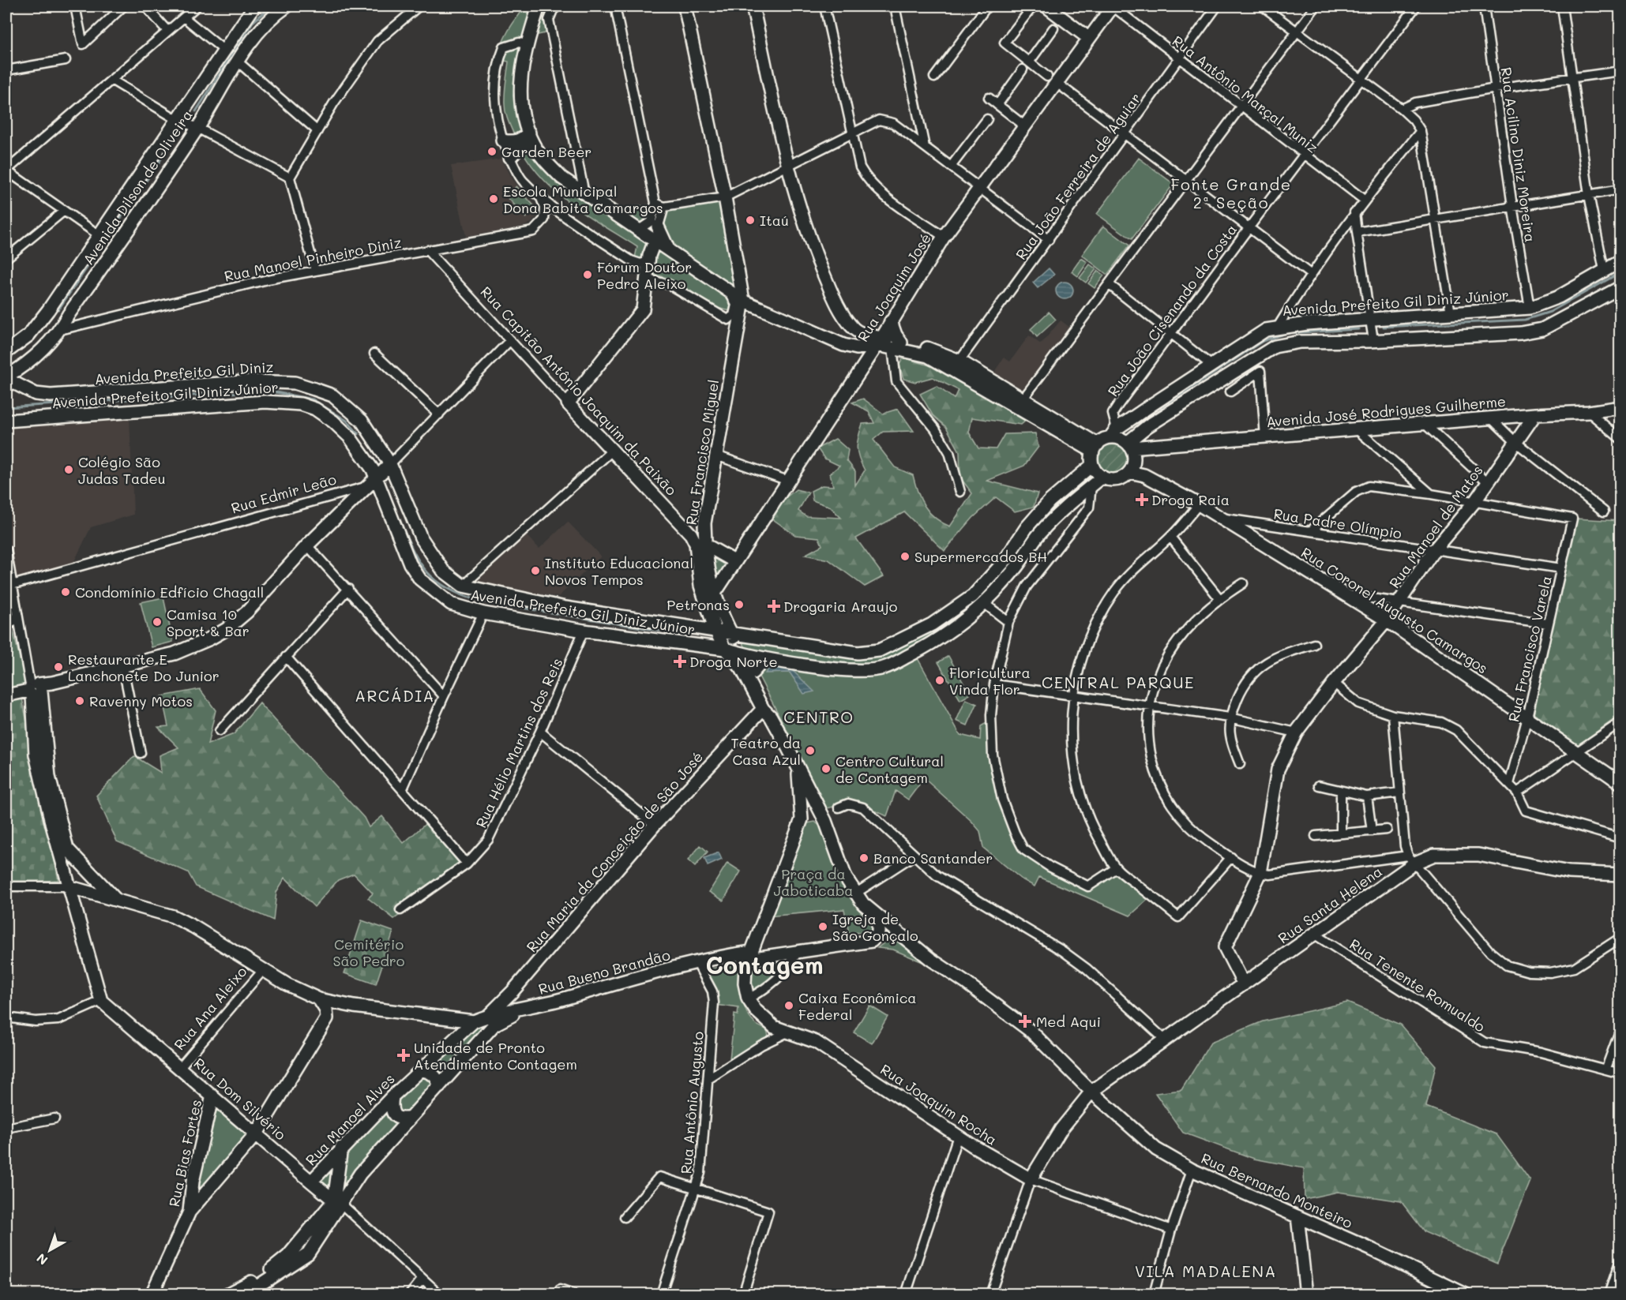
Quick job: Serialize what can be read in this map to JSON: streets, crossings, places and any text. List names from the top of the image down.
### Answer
{
  "streets": {
    "street": [
      "Rua Antônio Marçal Muniz",
      "Rua Acilino Diniz Moreira",
      "Rua João Ferreira de Aguiar",
      "Avenida Dilson de Oliveira",
      "Rua Manoel Pinheiro Diniz",
      "Rua Joaquim José",
      "Avenida Prefeito Gil Diniz Júnior",
      "Rua João Cisenando da Costa",
      "Avenida Prefeito Gil Diniz",
      "Rua Capitão Antônio Joaquim da Paixão",
      "Avenida José Rodrigues Guilherme",
      "Rua Francisco Miguel",
      "Rua Edmir Leão",
      "Rua Padre Olímpio",
      "Rua Manoel de Matos",
      "Rua Coronel Augusto Camargos",
      "Rua Francisco Varela",
      "Rua Hélio Martins dos Reis",
      "Rua Maria da Conceição de São José",
      "Rua Santa Helena",
      "Rua Bueno Brandão",
      "Rua Tenente Romualdo",
      "Rua Ana Aleixo",
      "Rua Dom Silvério",
      "Rua Antônio Augusto",
      "Rua Joaquim Rocha",
      "Rua Manoel Alves",
      "Rua Bias Fortes",
      "Rua Bernardo Monteiro"
    ]
  },
  "crossings": [
    ["Rua Antônio Marçal Muniz", "Rua João Ferreira de Aguiar"],
    ["Rua Antônio Marçal Muniz", "Rua Joaquim José"],
    ["Rua Antônio Marçal Muniz", "Rua João Cisenando da Costa"],
    ["Rua Acilino Diniz Moreira", "Avenida Prefeito Gil Diniz Júnior"],
    ["Avenida Dilson de Oliveira", "Rua Manoel Pinheiro Diniz"],
    ["Avenida Dilson de Oliveira", "Avenida Prefeito Gil Diniz"],
    ["Rua Manoel Pinheiro Diniz", "Rua Capitão Antônio Joaquim da Paixão"],
    ["Rua Joaquim José", "Rua Capitão Antônio Joaquim da Paixão"],
    ["Rua Joaquim José", "Rua Francisco Miguel"],
    ["Avenida Prefeito Gil Diniz Júnior", "Rua João Cisenando da Costa"],
    ["Avenida Prefeito Gil Diniz Júnior", "Avenida Prefeito Gil Diniz"],
    ["Avenida Prefeito Gil Diniz Júnior", "Avenida José Rodrigues Guilherme"],
    ["Avenida Prefeito Gil Diniz Júnior", "Rua Francisco Miguel"],
    ["Avenida Prefeito Gil Diniz Júnior", "Rua Edmir Leão"],
    ["Avenida Prefeito Gil Diniz Júnior", "Rua Coronel Augusto Camargos"],
    ["Avenida Prefeito Gil Diniz Júnior", "Rua Hélio Martins dos Reis"],
    ["Rua João Cisenando da Costa", "Avenida José Rodrigues Guilherme"],
    ["Rua João Cisenando da Costa", "Rua Coronel Augusto Camargos"],
    ["Avenida Prefeito Gil Diniz", "Rua Edmir Leão"],
    ["Rua Capitão Antônio Joaquim da Paixão", "Rua Francisco Miguel"],
    ["Rua Capitão Antônio Joaquim da Paixão", "Rua Edmir Leão"],
    ["Avenida José Rodrigues Guilherme", "Rua Manoel de Matos"],
    ["Avenida José Rodrigues Guilherme", "Rua Coronel Augusto Camargos"],
    ["Rua Francisco Miguel", "Rua Maria da Conceição de São José"],
    ["Rua Francisco Miguel", "Rua Bernardo Monteiro"],
    ["Rua Padre Olímpio", "Rua Manoel de Matos"],
    ["Rua Padre Olímpio", "Rua Coronel Augusto Camargos"],
    ["Rua Padre Olímpio", "Rua Francisco Varela"],
    ["Rua Manoel de Matos", "Rua Coronel Augusto Camargos"],
    ["Rua Manoel de Matos", "Rua Francisco Varela"],
    ["Rua Manoel de Matos", "Rua Santa Helena"],
    ["Rua Coronel Augusto Camargos", "Rua Francisco Varela"],
    ["Rua Maria da Conceição de São José", "Rua Manoel Alves"],
    ["Rua Maria da Conceição de São José", "Rua Bernardo Monteiro"],
    ["Rua Santa Helena", "Rua Tenente Romualdo"],
    ["Rua Santa Helena", "Rua Joaquim Rocha"],
    ["Rua Santa Helena", "Rua Bernardo Monteiro"],
    ["Rua Bueno Brandão", "Rua Antônio Augusto"],
    ["Rua Bueno Brandão", "Rua Manoel Alves"],
    ["Rua Bueno Brandão", "Rua Bernardo Monteiro"],
    ["Rua Ana Aleixo", "Rua Dom Silvério"],
    ["Rua Dom Silvério", "Rua Manoel Alves"],
    ["Rua Dom Silvério", "Rua Bias Fortes"]
  ],
  "districts": [
    "Fonte Grande 2ª Seção",
    "CENTRAL PARQUE",
    "ARCÁDIA",
    "CENTRO",
    "Contagem",
    "VILA MADALENA"
  ],
  "parks": ["Praça da Jaboticaba", "Cemitério São Pedro"],
  "places": {
    "other": [
      "Garden Beer",
      "Escola Municipal Dona Babita Camargos",
      "Itaú",
      "Fórum Doutor Pedro Aleixo",
      "Colégio São Judas Tadeu",
      "Supermercados BH",
      "Instituto Educacional Novos Tempos",
      "Condomínio Edfício Chagall",
      "Petronas",
      "Camisa 10 Sport & Bar",
      "Restaurante E Lanchonete Do Junior",
      "Floricultura Vinda Flor",
      "Ravenny Motos",
      "Teatro da Casa Azul",
      "Centro Cultural de Contagem",
      "Banco Santander",
      "Igreja de São Gonçalo",
      "Caixa Econômica Federal"
    ],
    "health": [
      "Droga Raia",
      "Drogaria Araujo",
      "Droga Norte",
      "Med Aqui",
      "Unidade de Pronto Atendimento Contagem"
    ]
  },
  "north": "bottom left"
}
